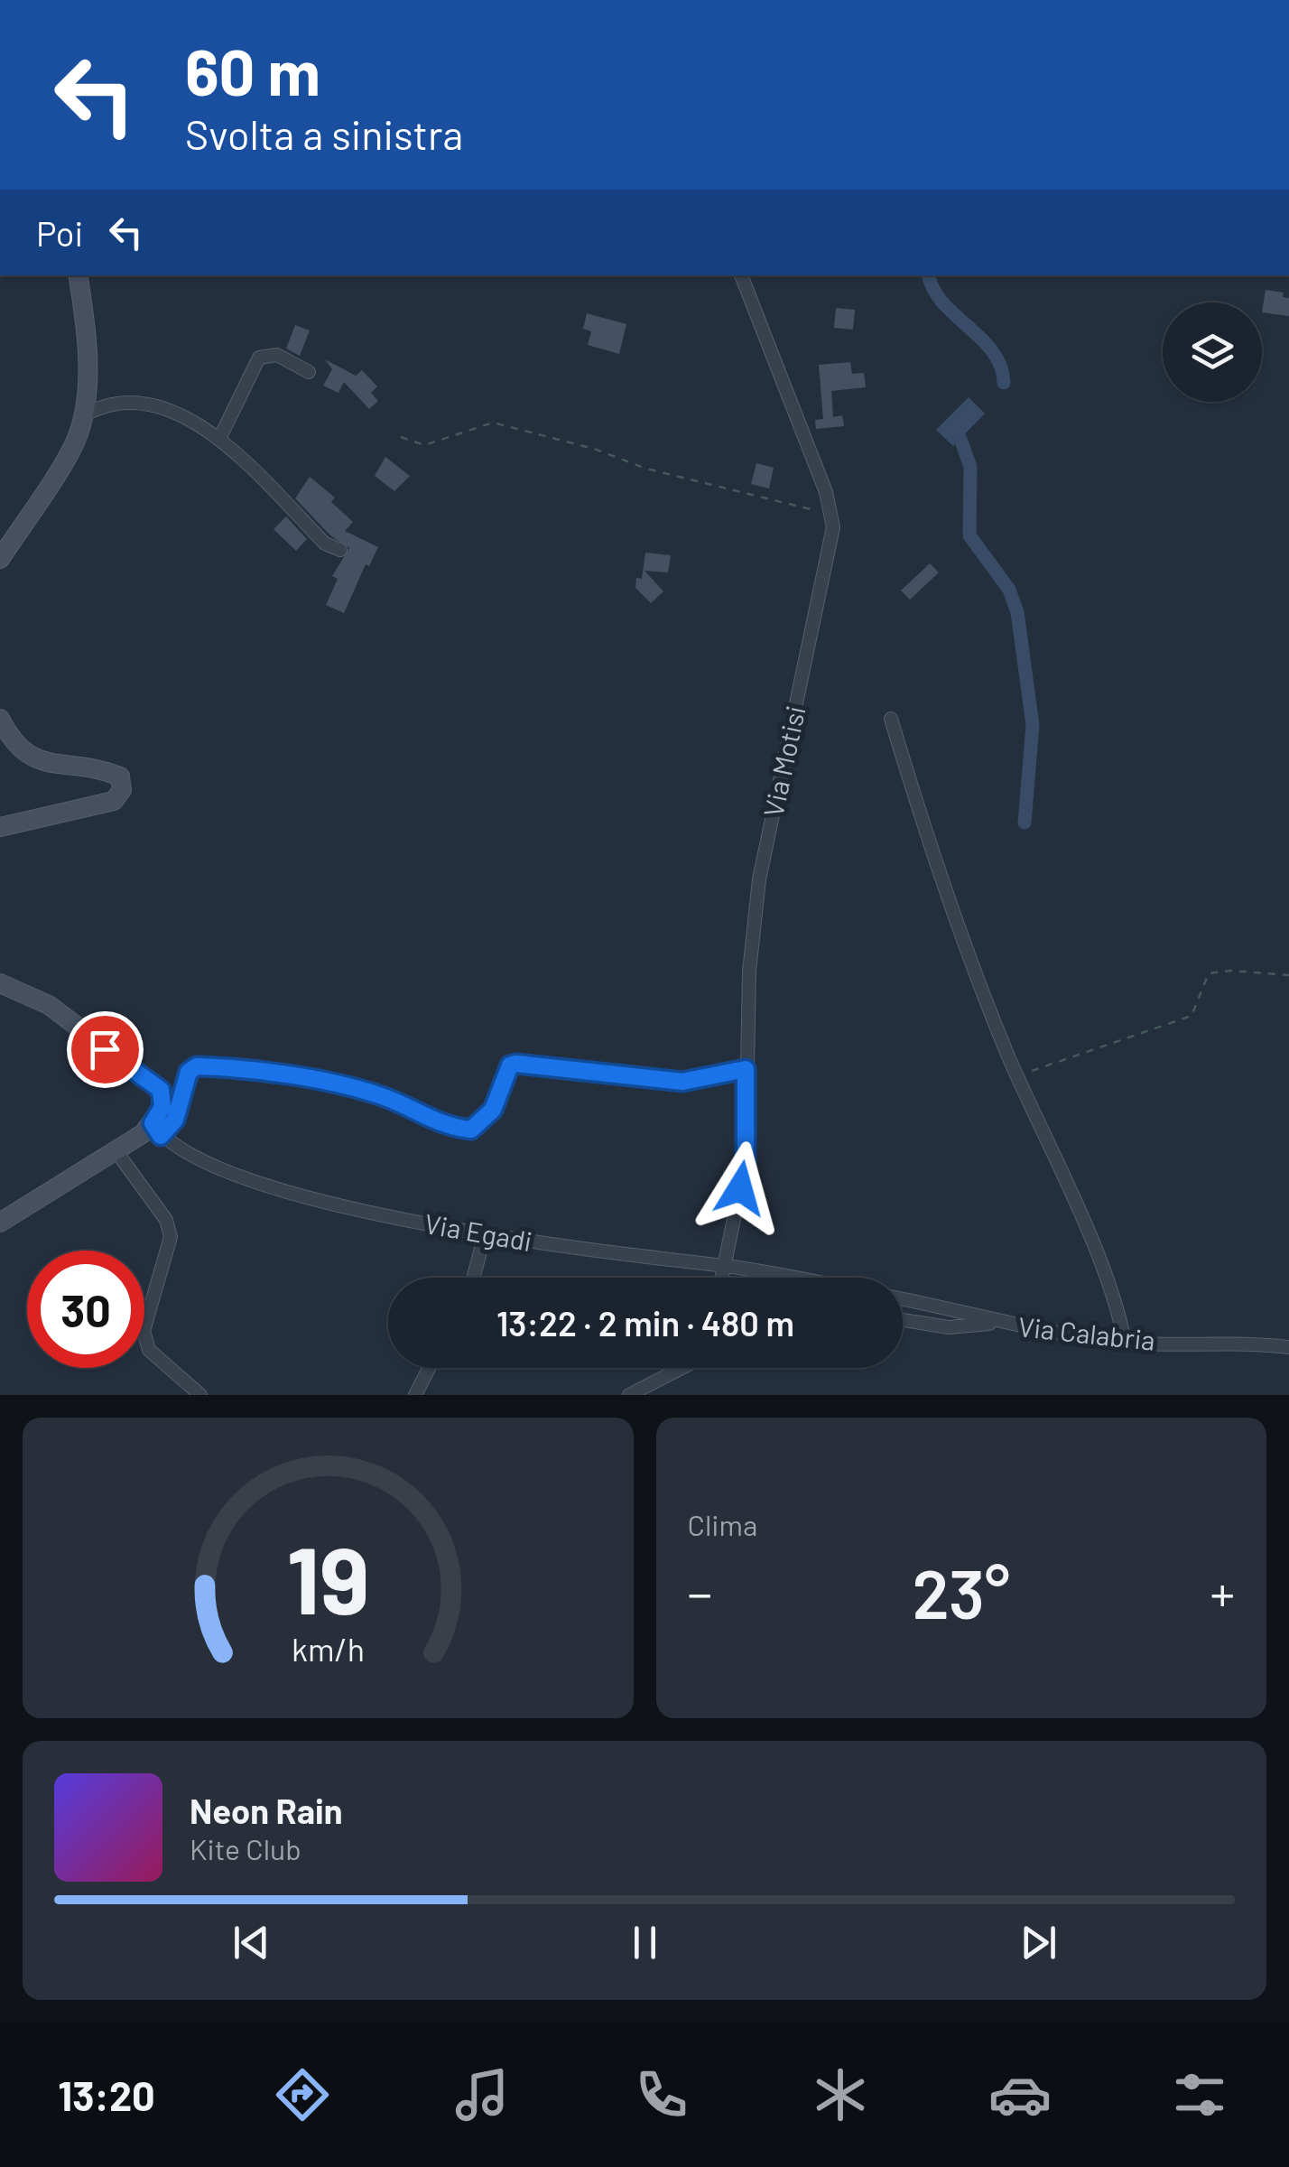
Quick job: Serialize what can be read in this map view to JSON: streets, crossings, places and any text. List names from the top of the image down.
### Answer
{
  "streets": {
    "street": ["Via Motisi", "Via Egadi", "Via Calabria"]
  },
  "crossings": [
    ["Via Motisi", "Via Egadi"]
  ],
  "page": {
    "turn": ["60 m", "Svolta a sinistra"],
    "then": "Poi",
    "limit": "30",
    "trip": "13:22 · 2 min · 480 m",
    "tile": "Clima",
    "heat": ["−", "23°", "+"],
    "song": ["Neon Rain", "Kite Club"],
    "tabs": "13:20",
    "gauge": ["19", "km/h"]
  }
}
